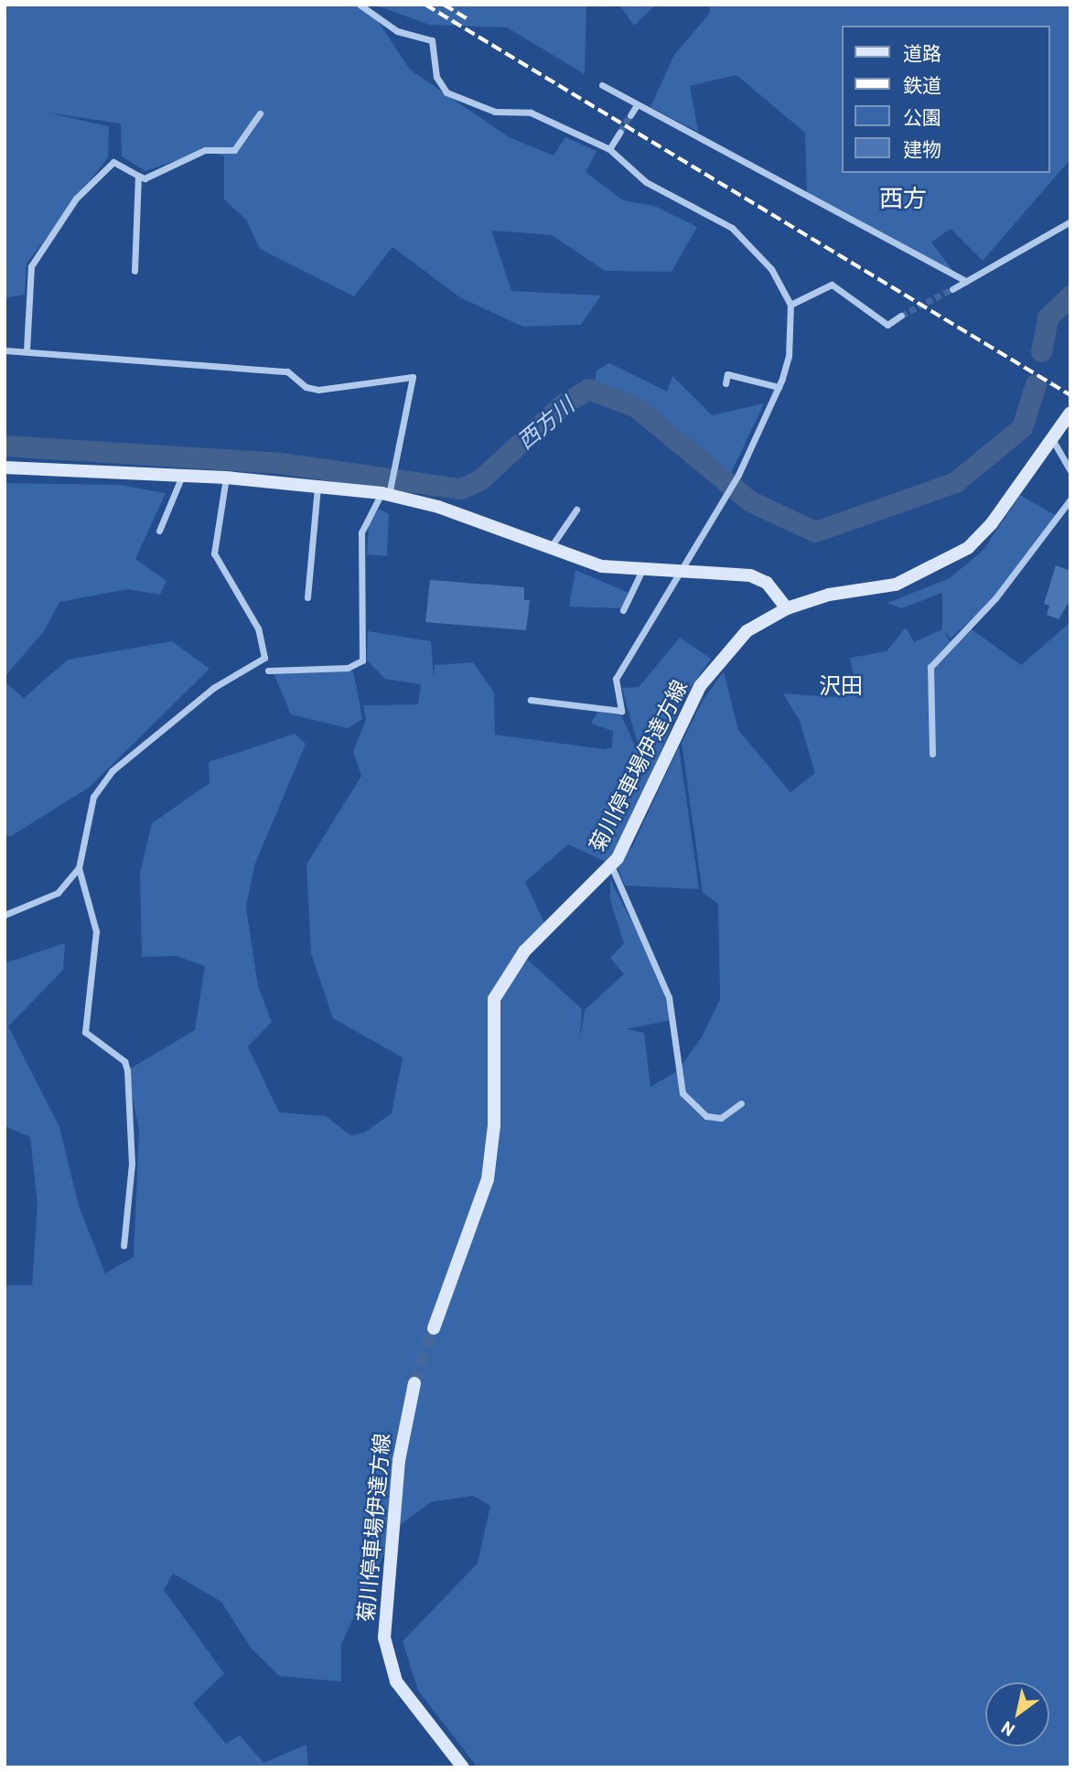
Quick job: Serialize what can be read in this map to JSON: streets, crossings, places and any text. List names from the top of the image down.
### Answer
{
  "streets": {
    "main road": ["菊川停車場伊達方線"]
  },
  "districts": ["西方", "沢田"],
  "water": ["西方川"],
  "legend": [
    "道路",
    "鉄道",
    "公園",
    "建物"
  ],
  "north": "bottom left"
}
